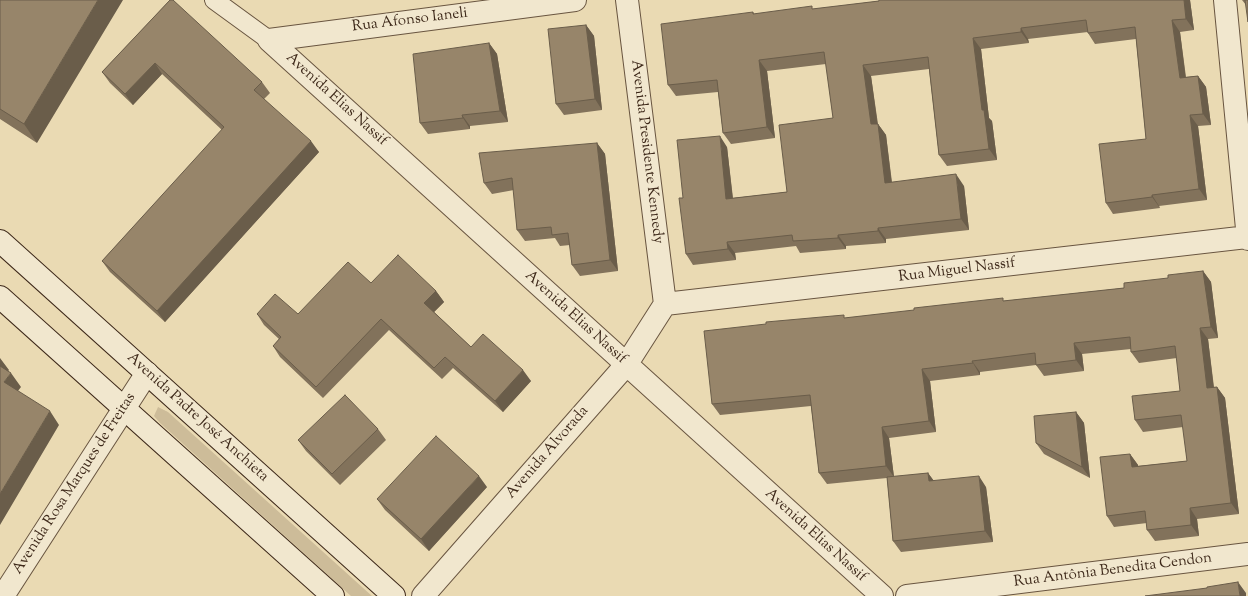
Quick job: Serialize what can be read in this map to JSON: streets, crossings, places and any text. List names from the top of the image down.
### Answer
{
  "streets": {
    "street": [
      "Rua Afonso Ianeli",
      "Avenida Elias Nassif",
      "Avenida Presidente Kennedy",
      "Rua Miguel Nassif",
      "Avenida Padre José Anchieta",
      "Avenida Alvorada",
      "Avenida Rosa Marques de Freitas",
      "Rua Antônia Benedita Cendon"
    ]
  },
  "crossings": [
    ["Rua Afonso Ianeli", "Avenida Elias Nassif"],
    ["Avenida Elias Nassif", "Avenida Alvorada"],
    ["Avenida Presidente Kennedy", "Rua Miguel Nassif"],
    ["Avenida Presidente Kennedy", "Avenida Alvorada"],
    ["Rua Miguel Nassif", "Avenida Alvorada"],
    ["Avenida Padre José Anchieta", "Avenida Rosa Marques de Freitas"]
  ]
}
